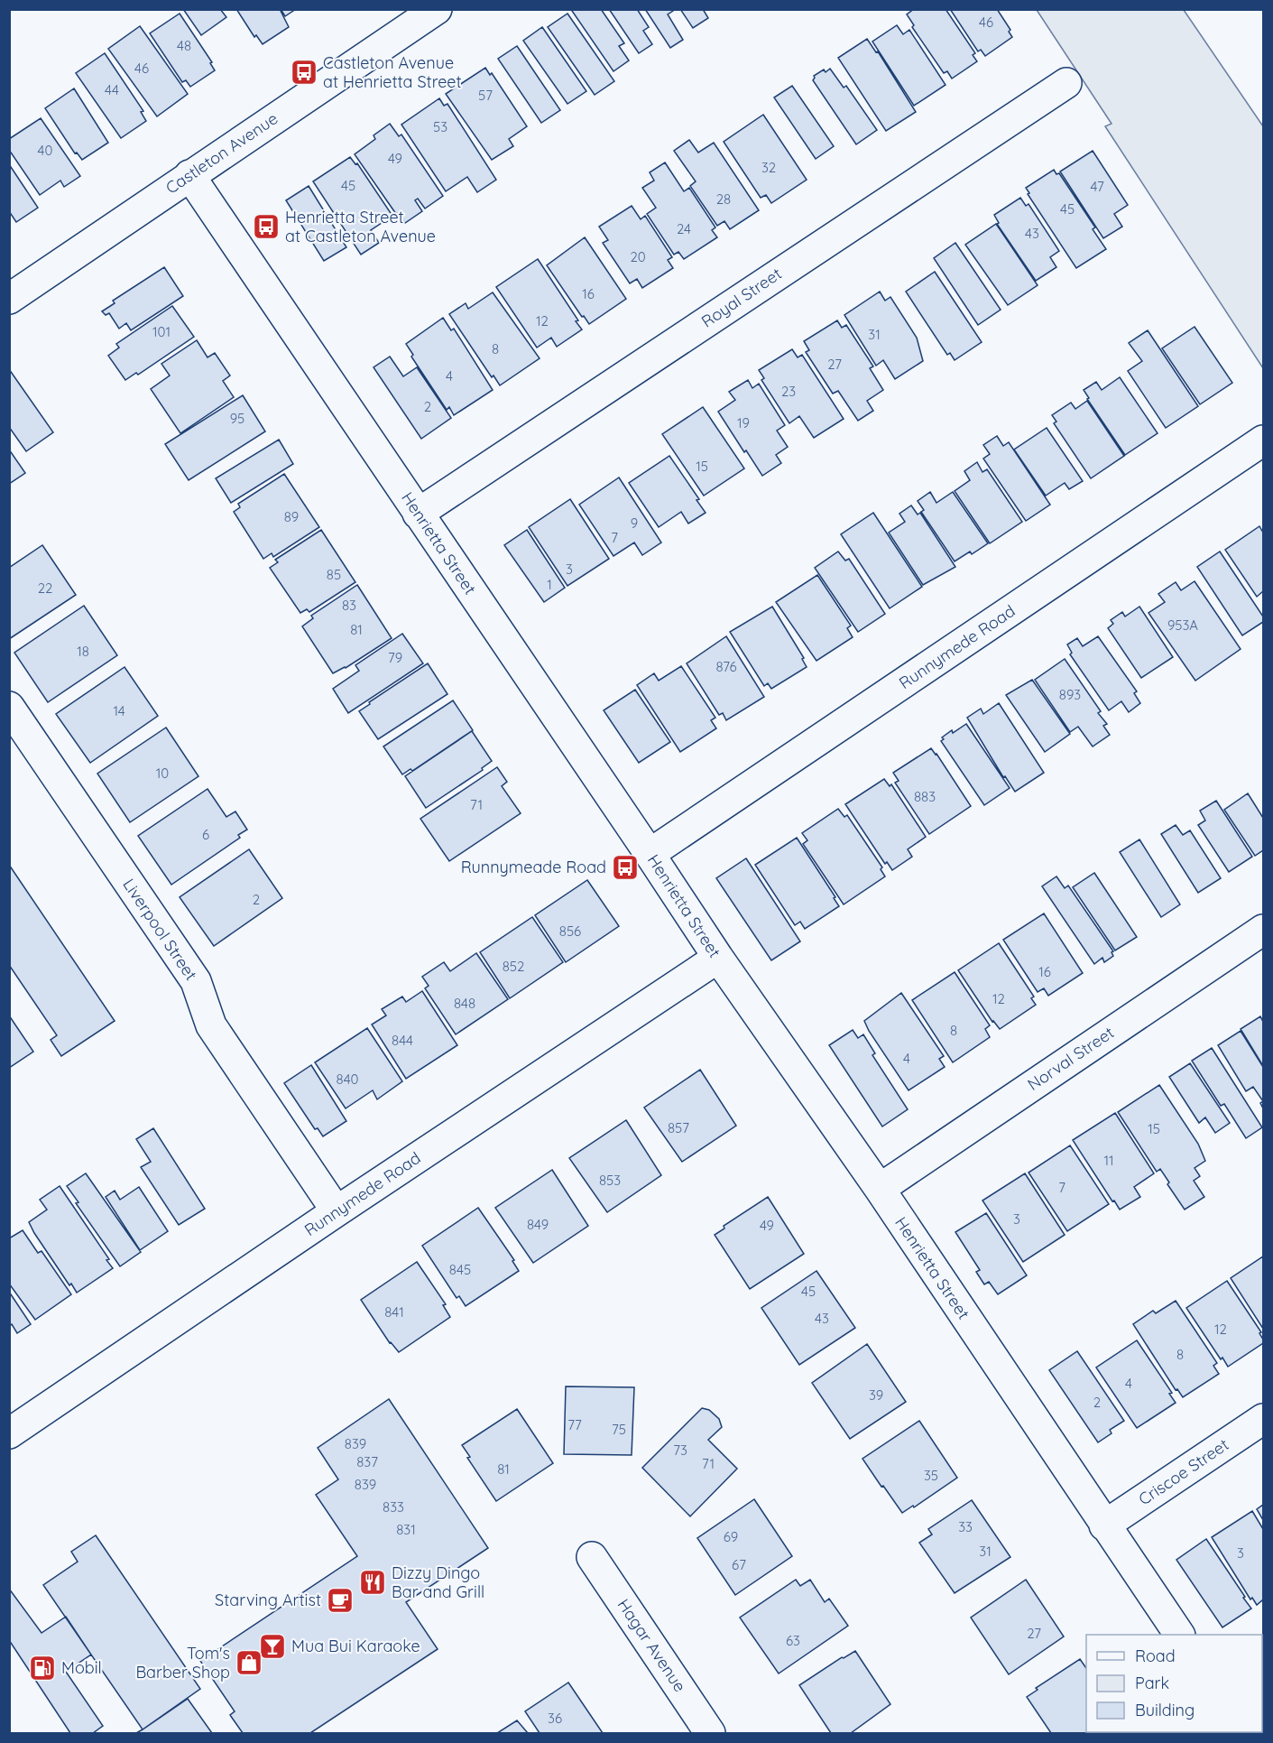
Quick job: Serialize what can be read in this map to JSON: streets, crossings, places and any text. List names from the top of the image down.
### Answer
{
  "streets": {
    "street": [
      "Castleton Avenue",
      "Royal Street",
      "Henrietta Street",
      "Runnymede Road",
      "Liverpool Street",
      "Norval Street",
      "Criscoe Street",
      "Hagar Avenue"
    ]
  },
  "crossings": [
    ["Castleton Avenue", "Henrietta Street"],
    ["Royal Street", "Henrietta Street"],
    ["Henrietta Street", "Runnymede Road"],
    ["Henrietta Street", "Norval Street"],
    ["Henrietta Street", "Criscoe Street"],
    ["Runnymede Road", "Liverpool Street"]
  ],
  "places": {
    "bus stop": ["Castleton Avenue at Henrietta Street", "Henrietta Street at Castleton Avenue", "Runnymeade Road"],
    "restaurant": ["Dizzy Dingo Bar and Grill"],
    "cafe": ["Starving Artist"],
    "bar": ["Mua Bui Karaoke"],
    "shop": ["Tom's Barber Shop"],
    "fuel station": ["Mobil"]
  },
  "house_numbers": [
    "46",
    "48",
    "46",
    "44",
    "57",
    "53",
    "40",
    "49",
    "32",
    "45",
    "47",
    "28",
    "45",
    "24",
    "43",
    "20",
    "16",
    "12",
    "101",
    "31",
    "8",
    "27",
    "4",
    "23",
    "2",
    "95",
    "19",
    "15",
    "89",
    "9",
    "7",
    "3",
    "85",
    "1",
    "22",
    "83",
    "953A",
    "81",
    "18",
    "79",
    "876",
    "893",
    "14",
    "10",
    "883",
    "71",
    "6",
    "2",
    "856",
    "852",
    "16",
    "12",
    "848",
    "8",
    "844",
    "4",
    "840",
    "857",
    "15",
    "11",
    "853",
    "7",
    "3",
    "849",
    "49",
    "845",
    "45",
    "841",
    "43",
    "12",
    "8",
    "4",
    "39",
    "2",
    "77",
    "75",
    "839",
    "73",
    "837",
    "71",
    "81",
    "35",
    "839",
    "833",
    "33",
    "831",
    "69",
    "31",
    "3",
    "67",
    "27",
    "63",
    "36"
  ],
  "legend": ["Road", "Park", "Building"]
}
